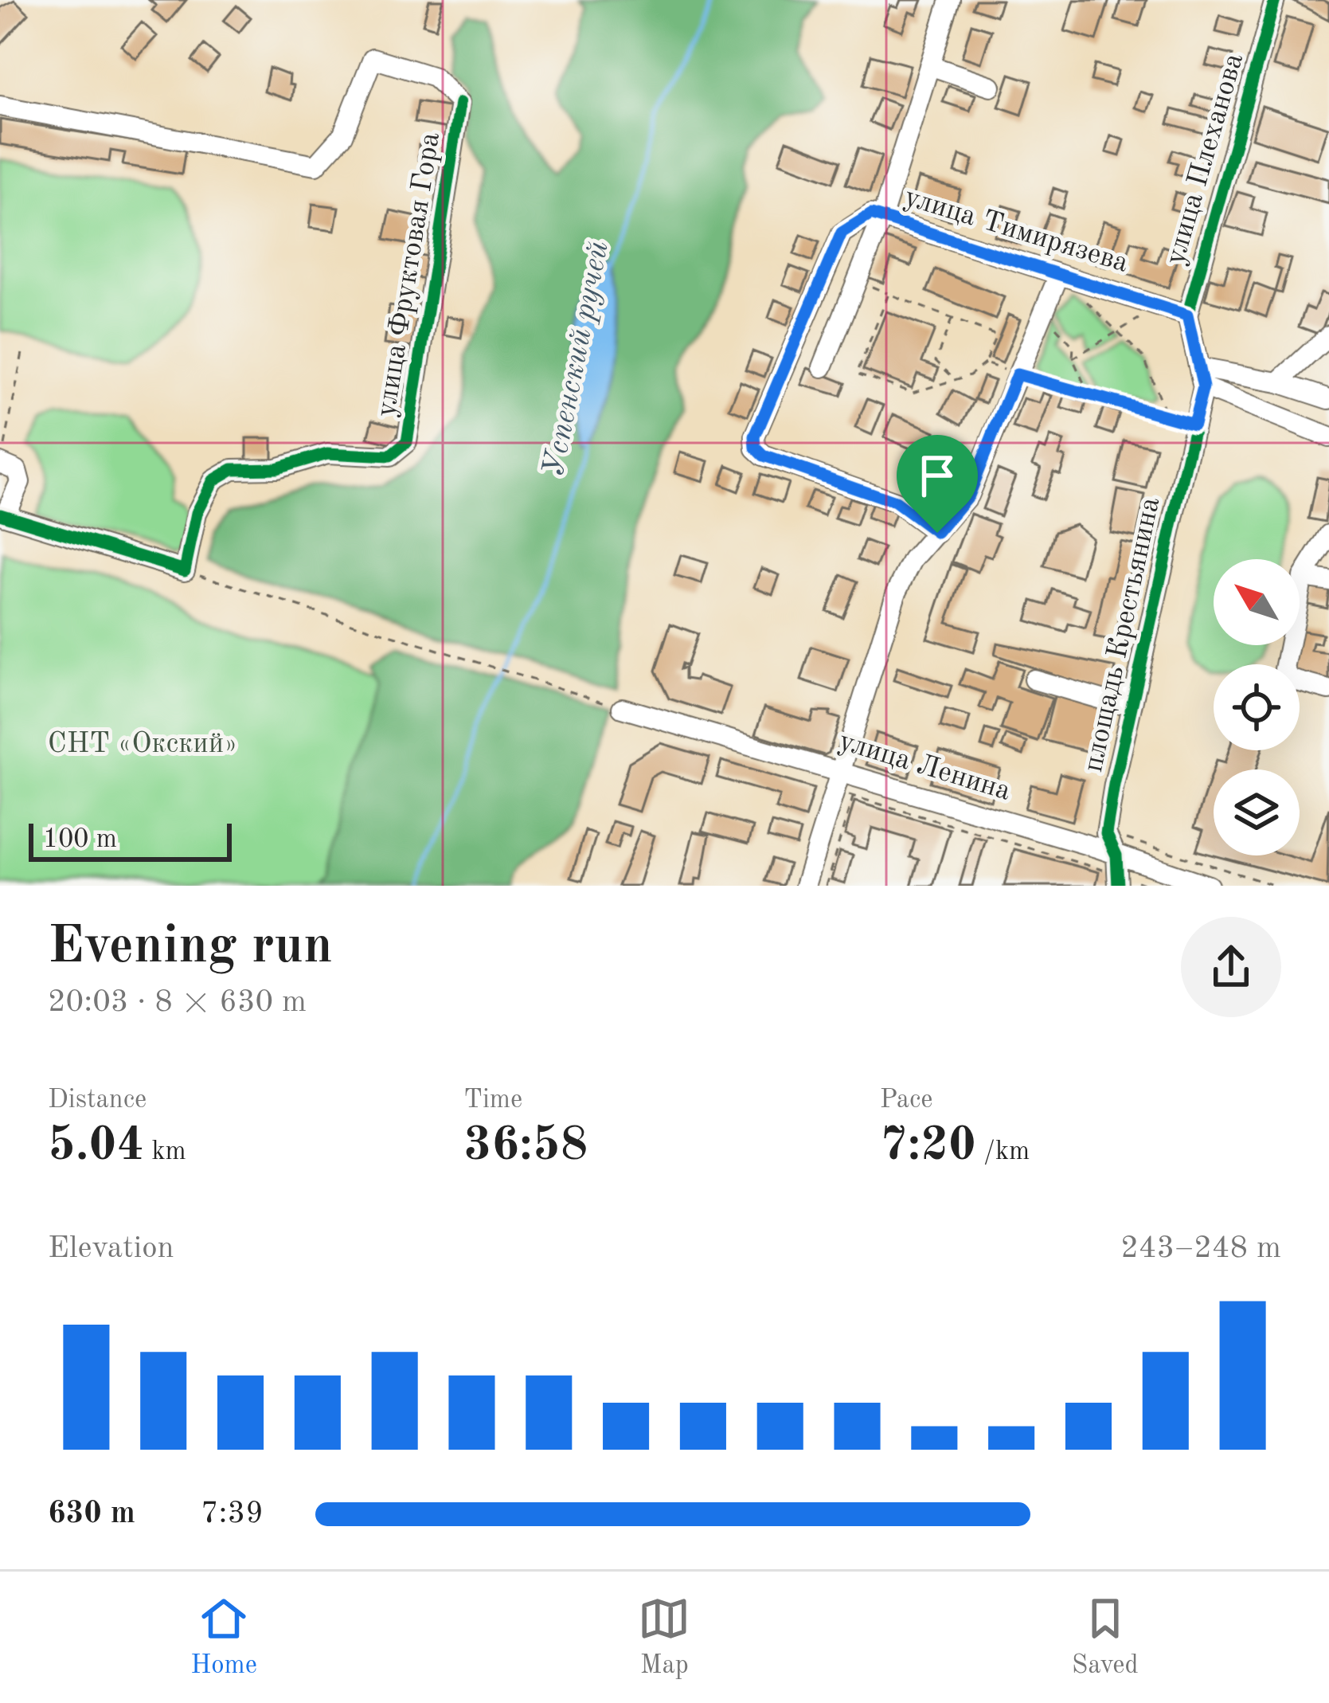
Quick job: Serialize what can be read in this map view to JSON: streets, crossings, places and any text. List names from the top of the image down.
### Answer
{
  "streets": {
    "street": [
      "улица Плеханова",
      "улица Тимирязева",
      "улица Фруктовая Гора",
      "площадь Крестьянина",
      "улица Ленина"
    ]
  },
  "crossings": [
    ["улица Плеханова", "улица Тимирязева"],
    ["улица Плеханова", "площадь Крестьянина"]
  ],
  "water": ["Успенский ручей"],
  "parks": ["СНТ «Окский»"],
  "scale_bar": "100 m",
  "north": "top left",
  "page": {
    "scale": "100 m",
    "heading": ["Evening run", "20:03 · 8 × 630 m"],
    "stats": [
      ["Distance", "5.04 km"],
      ["Time", "36:58"],
      ["Pace", "7:20 /km"]
    ],
    "chart": ["Elevation", "243–248 m"],
    "list": [
      {
        "name": "630 m",
        "note": "7:39"
      }
    ],
    "tabs": ["Home", "Map", "Saved"]
  }
}
